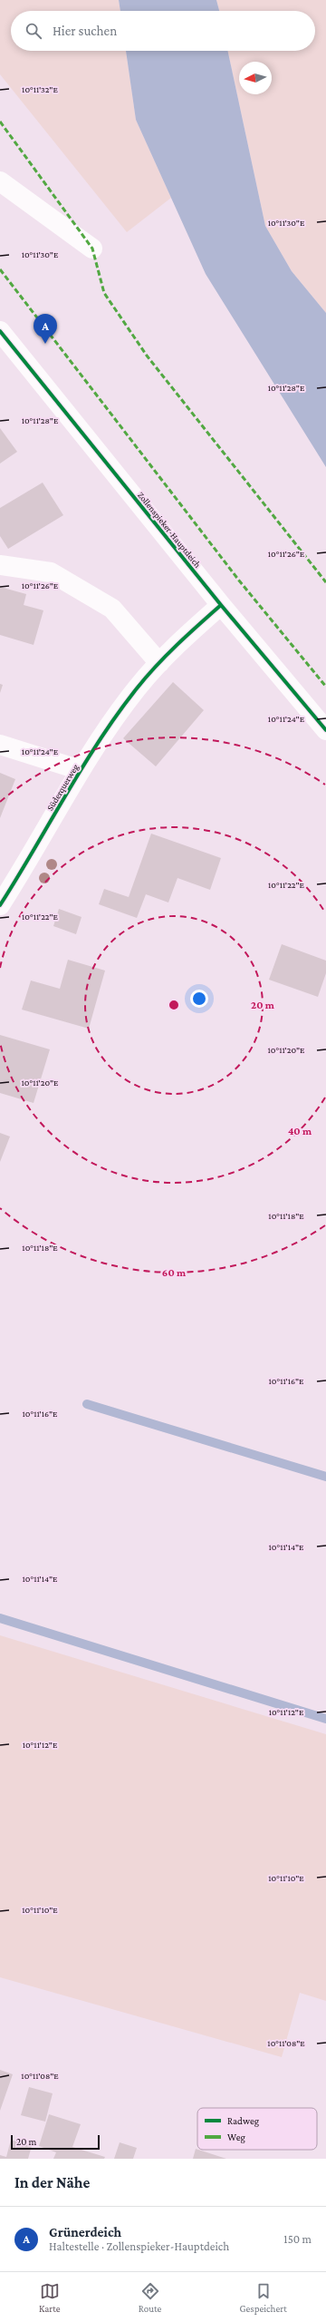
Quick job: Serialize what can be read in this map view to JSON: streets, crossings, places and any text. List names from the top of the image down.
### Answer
{
  "streets": {
    "street": ["Zollenspieker-Hauptdeich", "Süderquerweg"]
  },
  "crossings": [
    ["Zollenspieker-Hauptdeich", "Süderquerweg"]
  ],
  "legend": ["Radweg", "Weg"],
  "scale_bar": "20 m",
  "north": "left",
  "page": {
    "search": "Hier suchen",
    "pins": "A",
    "scale": "20 m",
    "heading": "In der Nähe",
    "list": [
      {
        "mark": "A",
        "name": "Grünerdeich",
        "note": "Haltestelle · Zollenspieker-Hauptdeich",
        "value": "150 m"
      }
    ],
    "nav": ["Karte", "Route", "Gespeichert"]
  },
  "coordinates": [
    "10°11'32\"E",
    "10°11'30\"E",
    "10°11'28\"E",
    "10°11'26\"E",
    "10°11'24\"E",
    "10°11'22\"E",
    "10°11'20\"E",
    "10°11'18\"E",
    "10°11'16\"E",
    "10°11'14\"E",
    "10°11'12\"E",
    "10°11'10\"E",
    "10°11'08\"E"
  ],
  "rings": ["20 m", "40 m", "60 m"]
}
